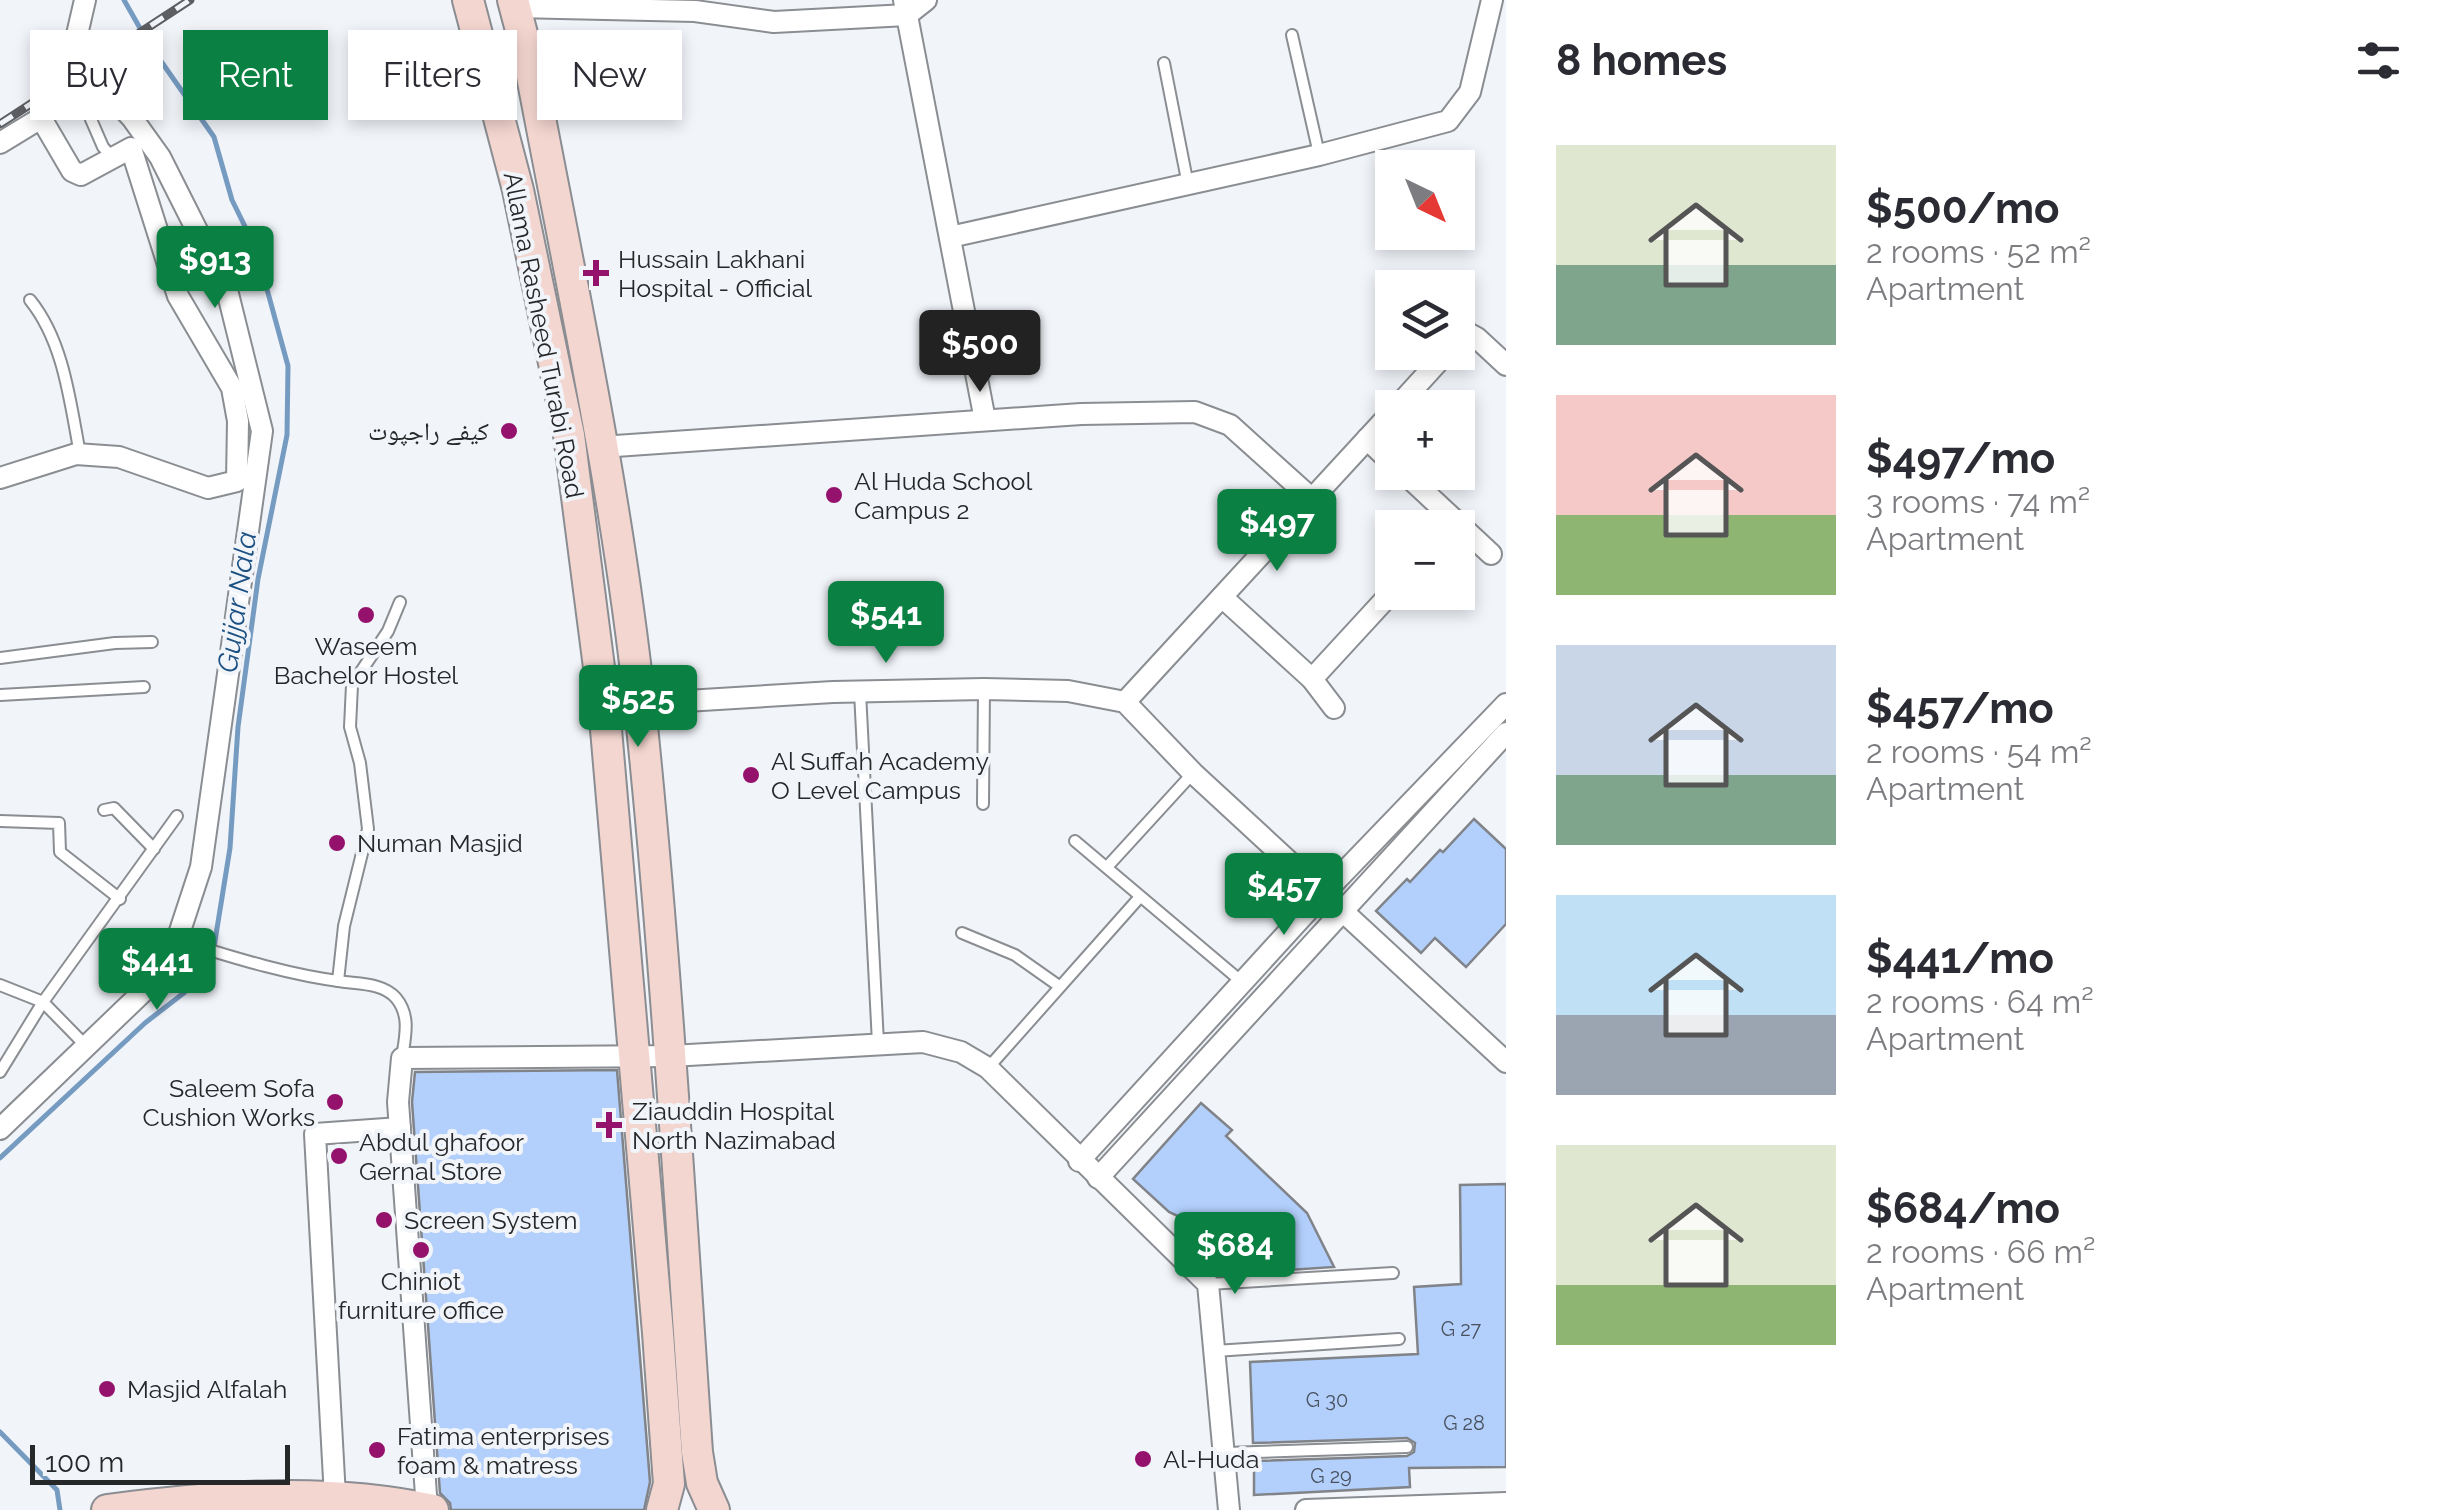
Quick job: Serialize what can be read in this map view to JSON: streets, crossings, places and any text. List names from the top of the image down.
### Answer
{
  "streets": {
    "main road": ["Allama Rasheed Turabi Road"]
  },
  "water": ["Gujjar Nala"],
  "places": {
    "health": ["Hussain Lakhani Hospital - Official", "Ziauddin Hospital North Nazimabad"],
    "other": [
      "کیفے راجپوت",
      "Al Huda School Campus 2",
      "Waseem Bachelor Hostel",
      "Al Suffah Academy O Level Campus",
      "Numan Masjid",
      "Saleem Sofa Cushion Works",
      "Abdul ghafoor Gernal Store",
      "Screen System",
      "Chiniot furniture office",
      "Masjid Alfalah",
      "Fatima enterprises foam & matress",
      "Al-Huda"
    ]
  },
  "house_numbers": [
    "G 27",
    "G 30",
    "G 28",
    "G 29"
  ],
  "scale_bar": "100 m",
  "north": "bottom right",
  "page": {
    "heading": "8 homes",
    "chip": [
      "Buy",
      "Rent",
      "Filters",
      "New"
    ],
    "list": [
      {
        "name": "$500/mo",
        "note": "2 rooms · 52 m² · Apartment"
      },
      {
        "name": "$497/mo",
        "note": "3 rooms · 74 m² · Apartment"
      },
      {
        "name": "$457/mo",
        "note": "2 rooms · 54 m² · Apartment"
      },
      {
        "name": "$441/mo",
        "note": "2 rooms · 64 m² · Apartment"
      },
      {
        "name": "$684/mo",
        "note": "2 rooms · 66 m² · Apartment"
      }
    ],
    "map_buttons": ["+", "−"],
    "price": [
      "$913",
      "$500",
      "$497",
      "$541",
      "$525",
      "$457",
      "$441",
      "$684"
    ],
    "scale": "100 m"
  }
}
